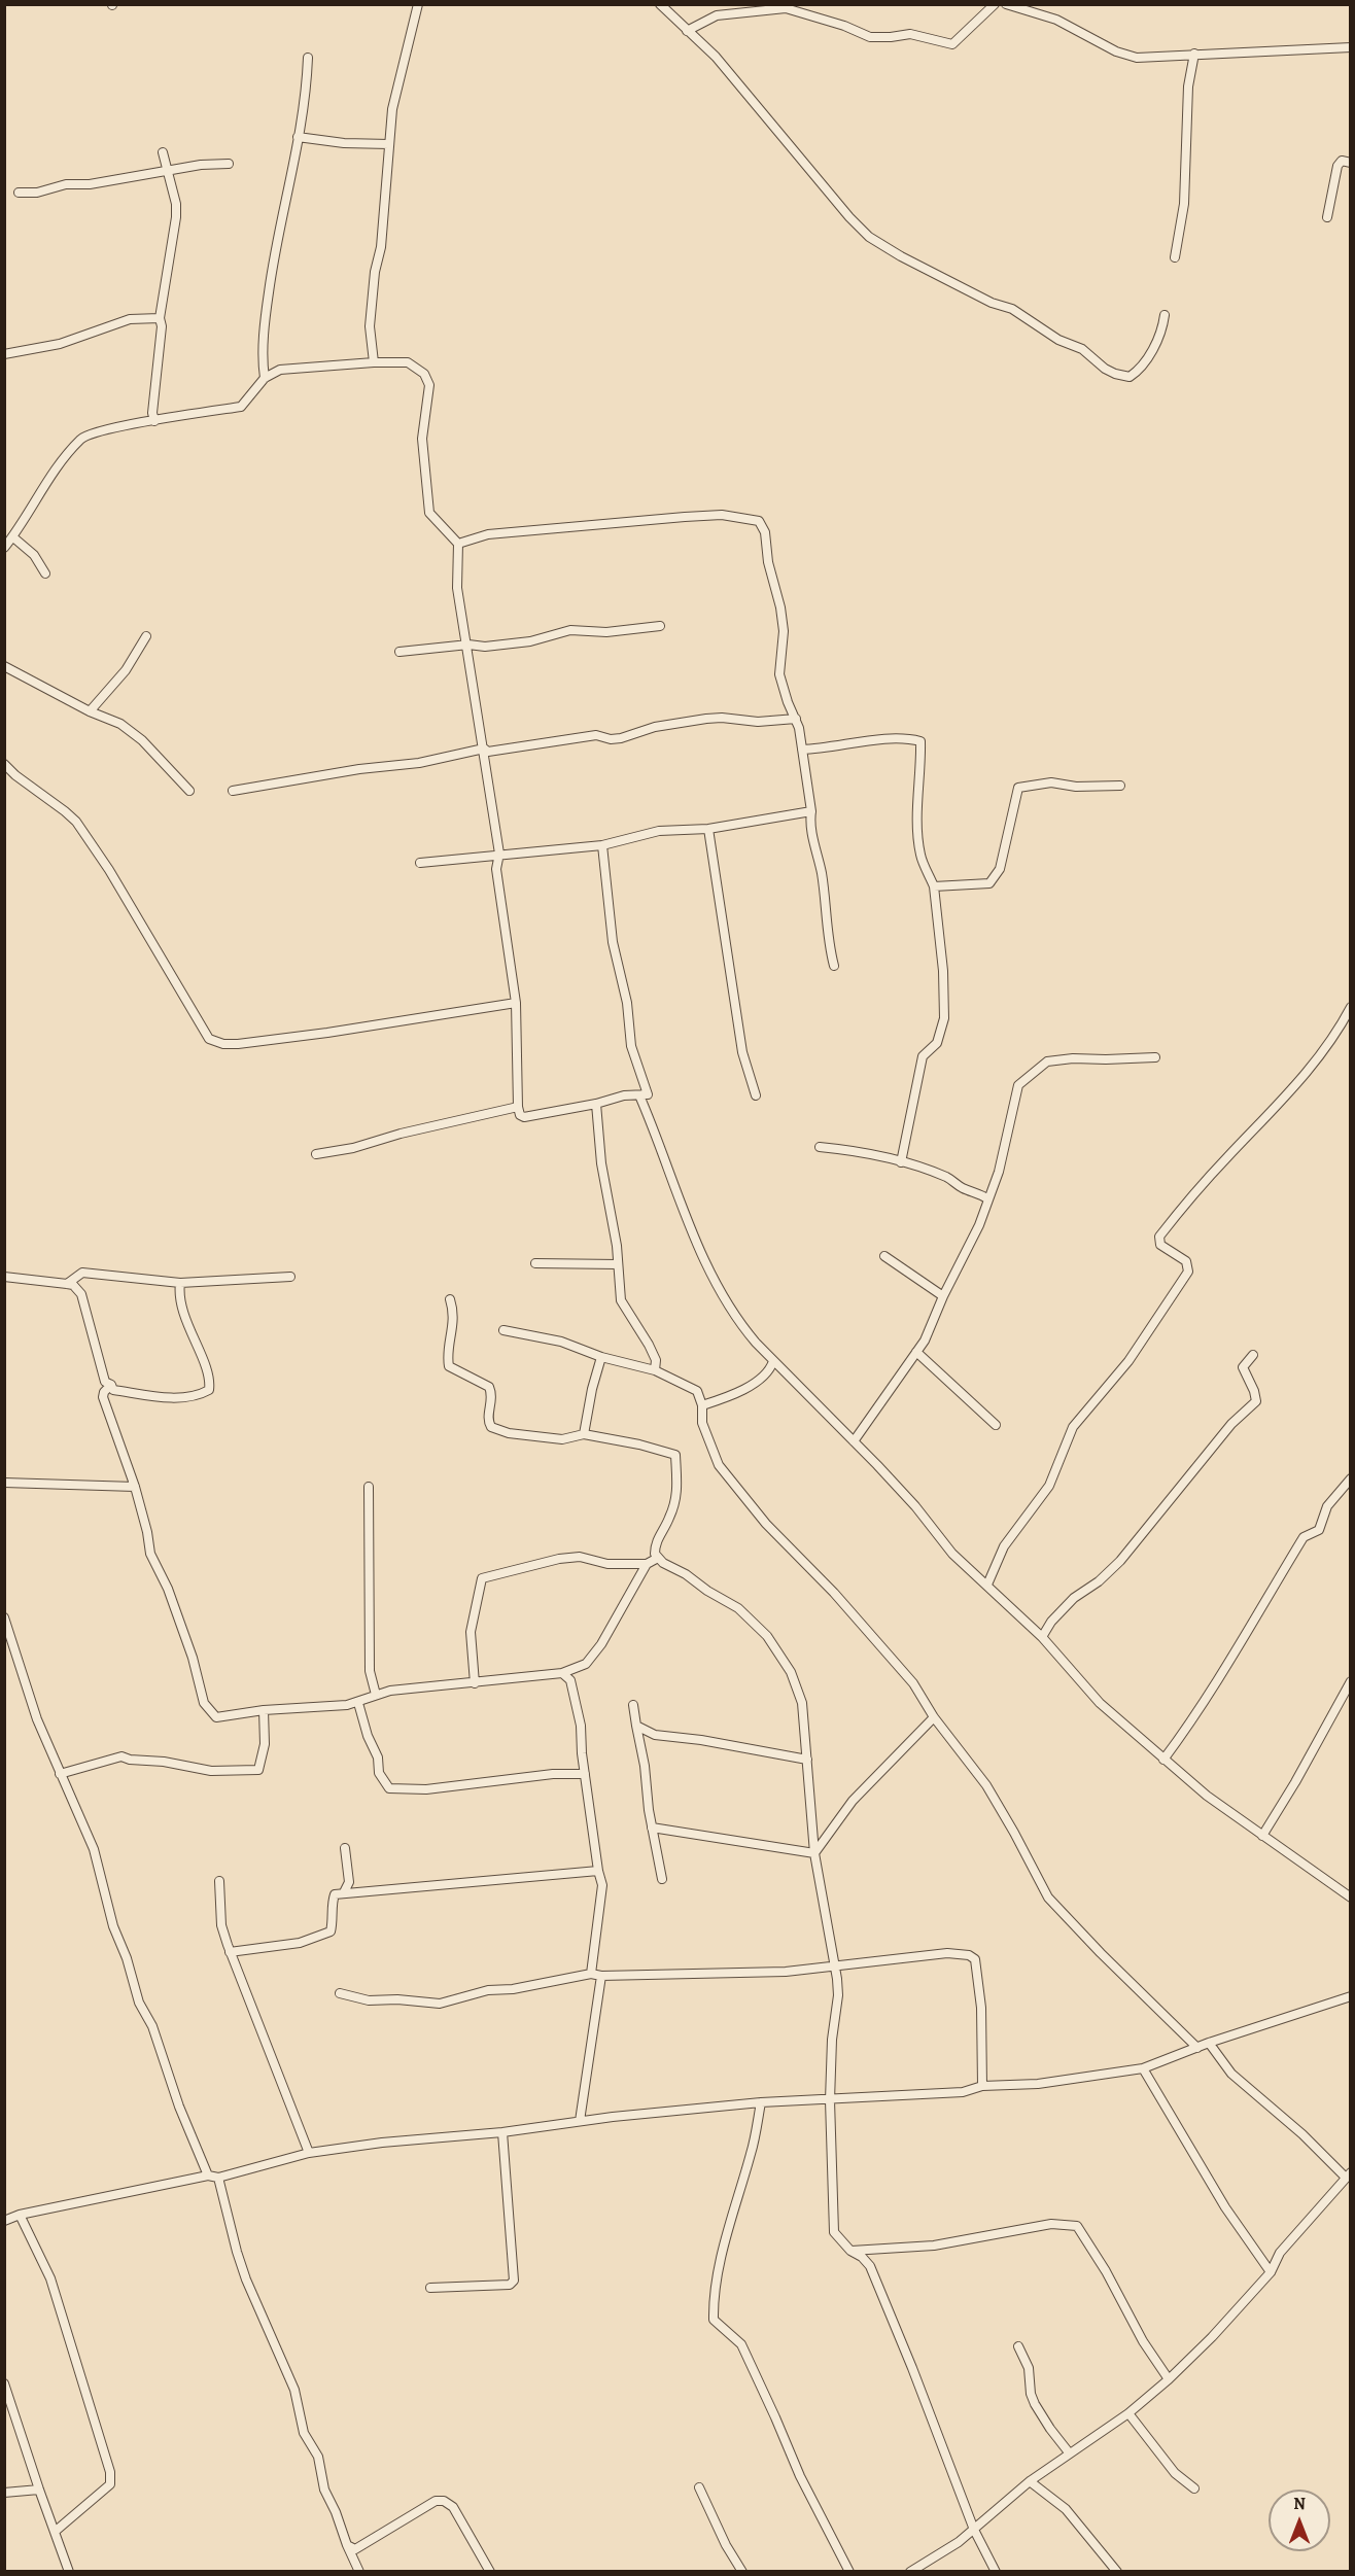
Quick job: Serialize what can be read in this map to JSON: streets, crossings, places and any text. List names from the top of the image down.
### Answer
{
  "north": "top"
}
